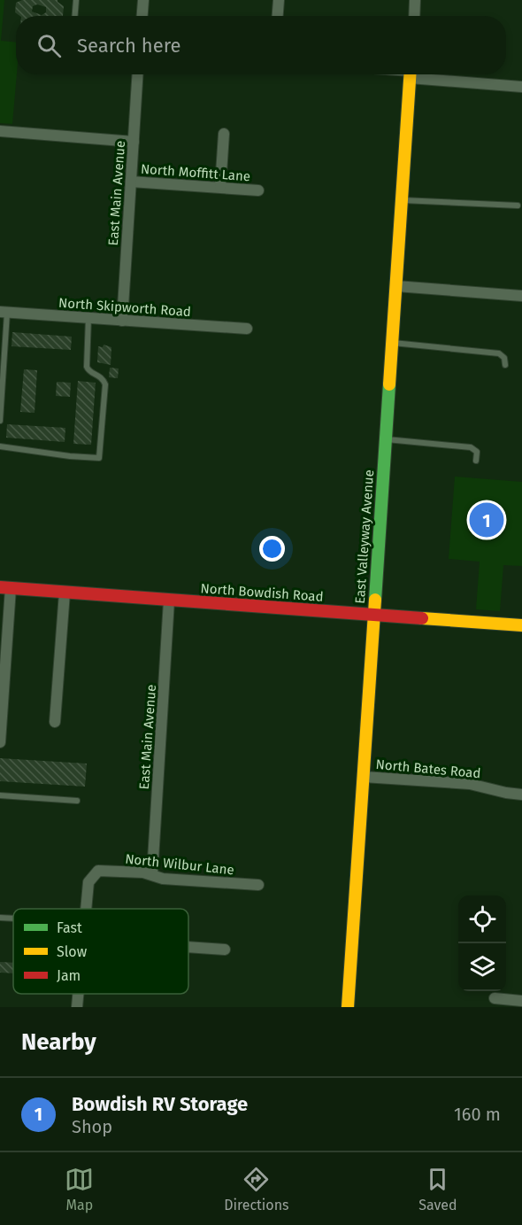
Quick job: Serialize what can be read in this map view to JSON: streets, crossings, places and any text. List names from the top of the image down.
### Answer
{
  "streets": {
    "street": [
      "North Moffitt Lane",
      "East Main Avenue",
      "North Skipworth Road",
      "East Valleyway Avenue",
      "North Bowdish Road",
      "North Bates Road",
      "North Wilbur Lane"
    ]
  },
  "crossings": [
    ["North Moffitt Lane", "East Main Avenue"],
    ["East Main Avenue", "North Skipworth Road"],
    ["East Main Avenue", "North Bowdish Road"],
    ["East Main Avenue", "North Wilbur Lane"],
    ["East Valleyway Avenue", "North Bowdish Road"],
    ["East Valleyway Avenue", "North Bates Road"]
  ],
  "legend": ["Fast", "Slow", "Jam"],
  "page": {
    "search": "Search here",
    "pins": "1",
    "heading": "Nearby",
    "list": [
      {
        "mark": "1",
        "name": "Bowdish RV Storage",
        "note": "Shop",
        "value": "160 m"
      }
    ],
    "nav": ["Map", "Directions", "Saved"]
  }
}
